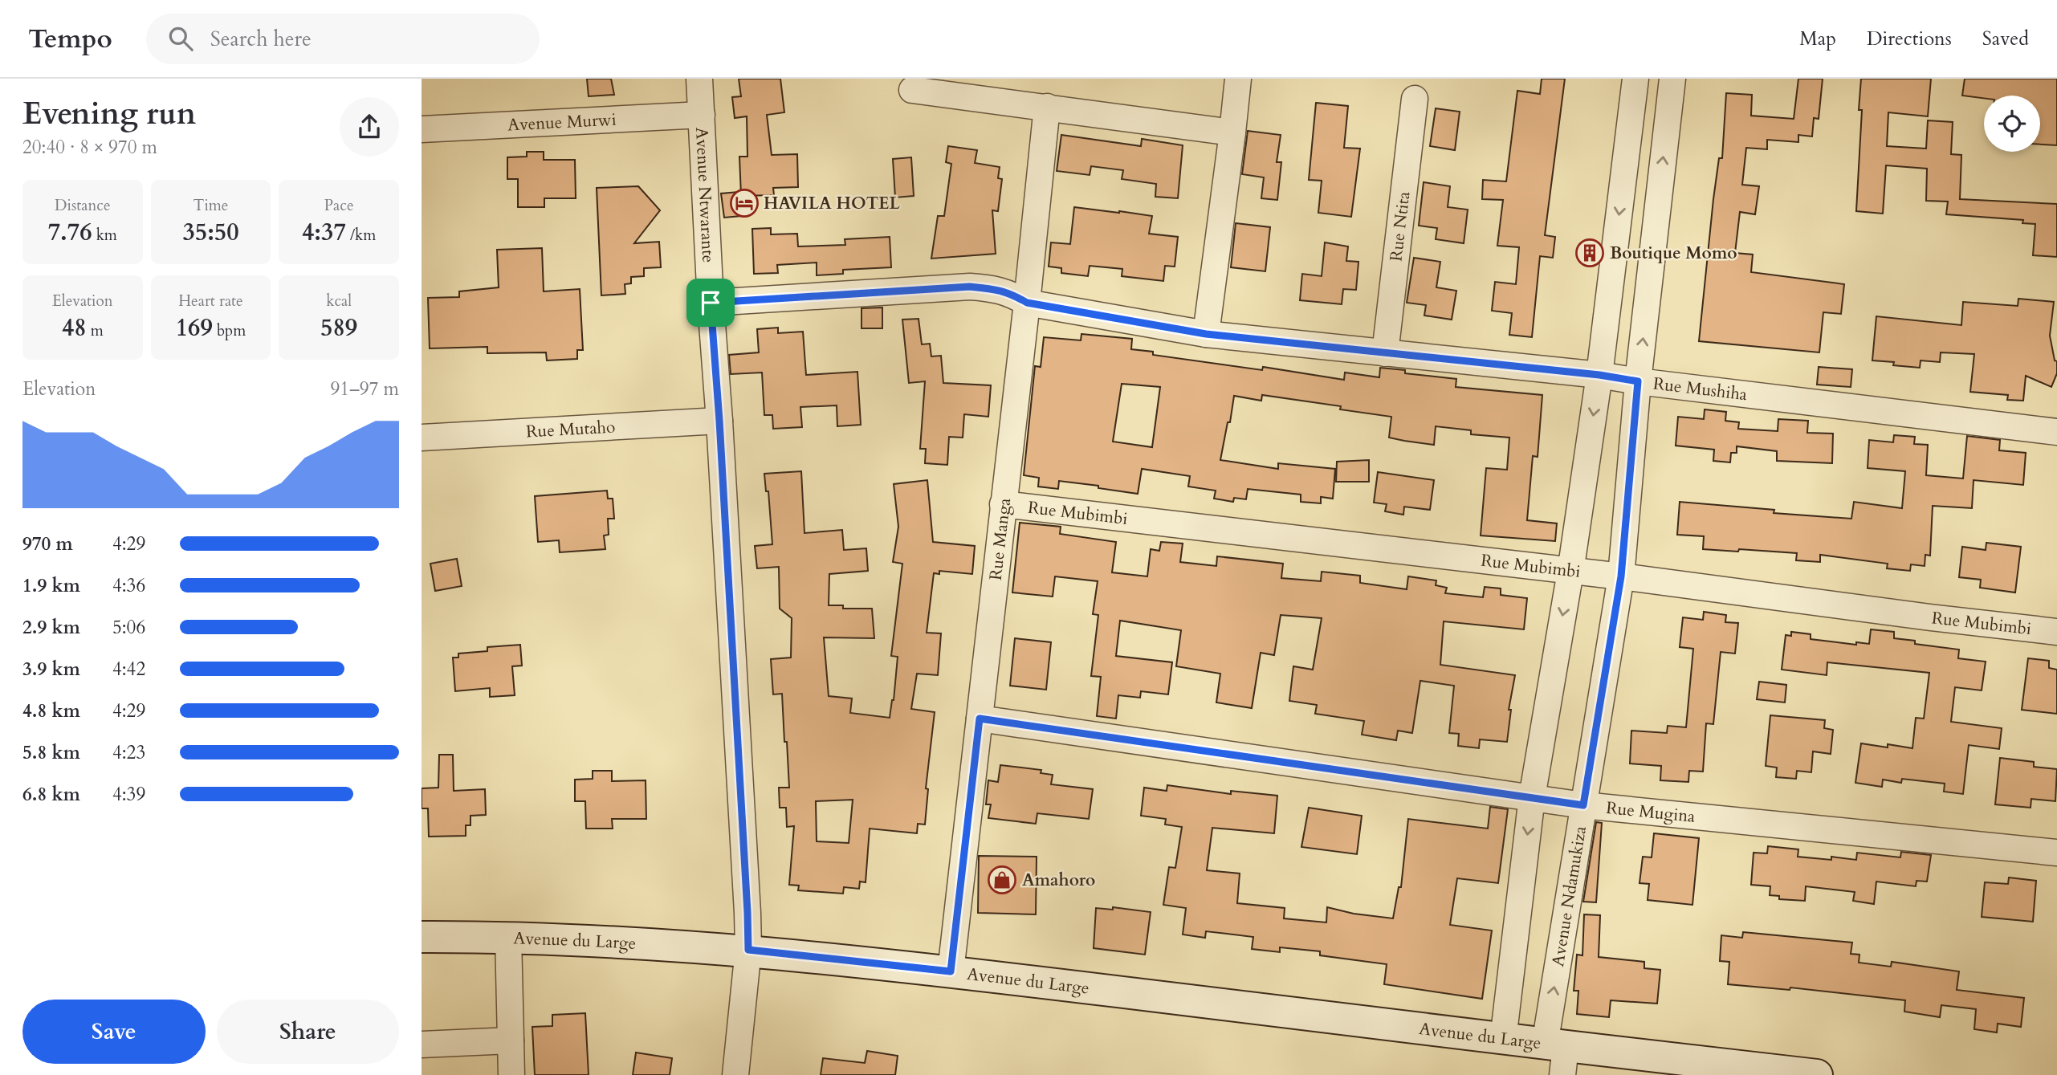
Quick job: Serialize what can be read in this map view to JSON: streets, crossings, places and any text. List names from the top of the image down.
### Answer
{
  "streets": {
    "main road": ["Avenue du Large"],
    "street": [
      "Avenue Murwi",
      "Avenue Ntwarante",
      "Rue Ntita",
      "Rue Mushiha",
      "Rue Mutaho",
      "Rue Mubimbi",
      "Rue Manga",
      "Rue Mugina",
      "Avenue Ndamukiza"
    ]
  },
  "crossings": [
    ["Avenue Murwi", "Avenue Ntwarante"],
    ["Avenue Ntwarante", "Rue Mushiha"],
    ["Avenue Ntwarante", "Rue Mutaho"],
    ["Avenue Ntwarante", "Avenue du Large"],
    ["Rue Ntita", "Rue Mushiha"],
    ["Rue Mushiha", "Rue Manga"],
    ["Rue Mushiha", "Avenue Ndamukiza"],
    ["Rue Mubimbi", "Rue Manga"],
    ["Rue Mubimbi", "Avenue Ndamukiza"],
    ["Rue Manga", "Rue Mugina"],
    ["Rue Manga", "Avenue du Large"],
    ["Rue Mugina", "Avenue Ndamukiza"],
    ["Avenue Ndamukiza", "Avenue du Large"]
  ],
  "places": {
    "hotel": ["HAVILA HOTEL"],
    "building": ["Boutique Momo"],
    "shop": ["Amahoro"]
  },
  "page": {
    "header": "Tempo",
    "search": "Search here",
    "nav": ["Map", "Directions", "Saved"],
    "heading": ["Evening run", "20:40 · 8 × 970 m"],
    "stats": [
      ["Distance", "7.76 km"],
      ["Time", "35:50"],
      ["Pace", "4:37 /km"],
      ["Elevation", "48 m"],
      ["Heart rate", "169 bpm"],
      ["kcal", "589"]
    ],
    "chart": ["Elevation", "91–97 m"],
    "list": [
      {
        "name": "970 m",
        "note": "4:29"
      },
      {
        "name": "1.9 km",
        "note": "4:36"
      },
      {
        "name": "2.9 km",
        "note": "5:06"
      },
      {
        "name": "3.9 km",
        "note": "4:42"
      },
      {
        "name": "4.8 km",
        "note": "4:29"
      },
      {
        "name": "5.8 km",
        "note": "4:23"
      },
      {
        "name": "6.8 km",
        "note": "4:39"
      }
    ],
    "buttons": ["Save", "Share"]
  }
}
